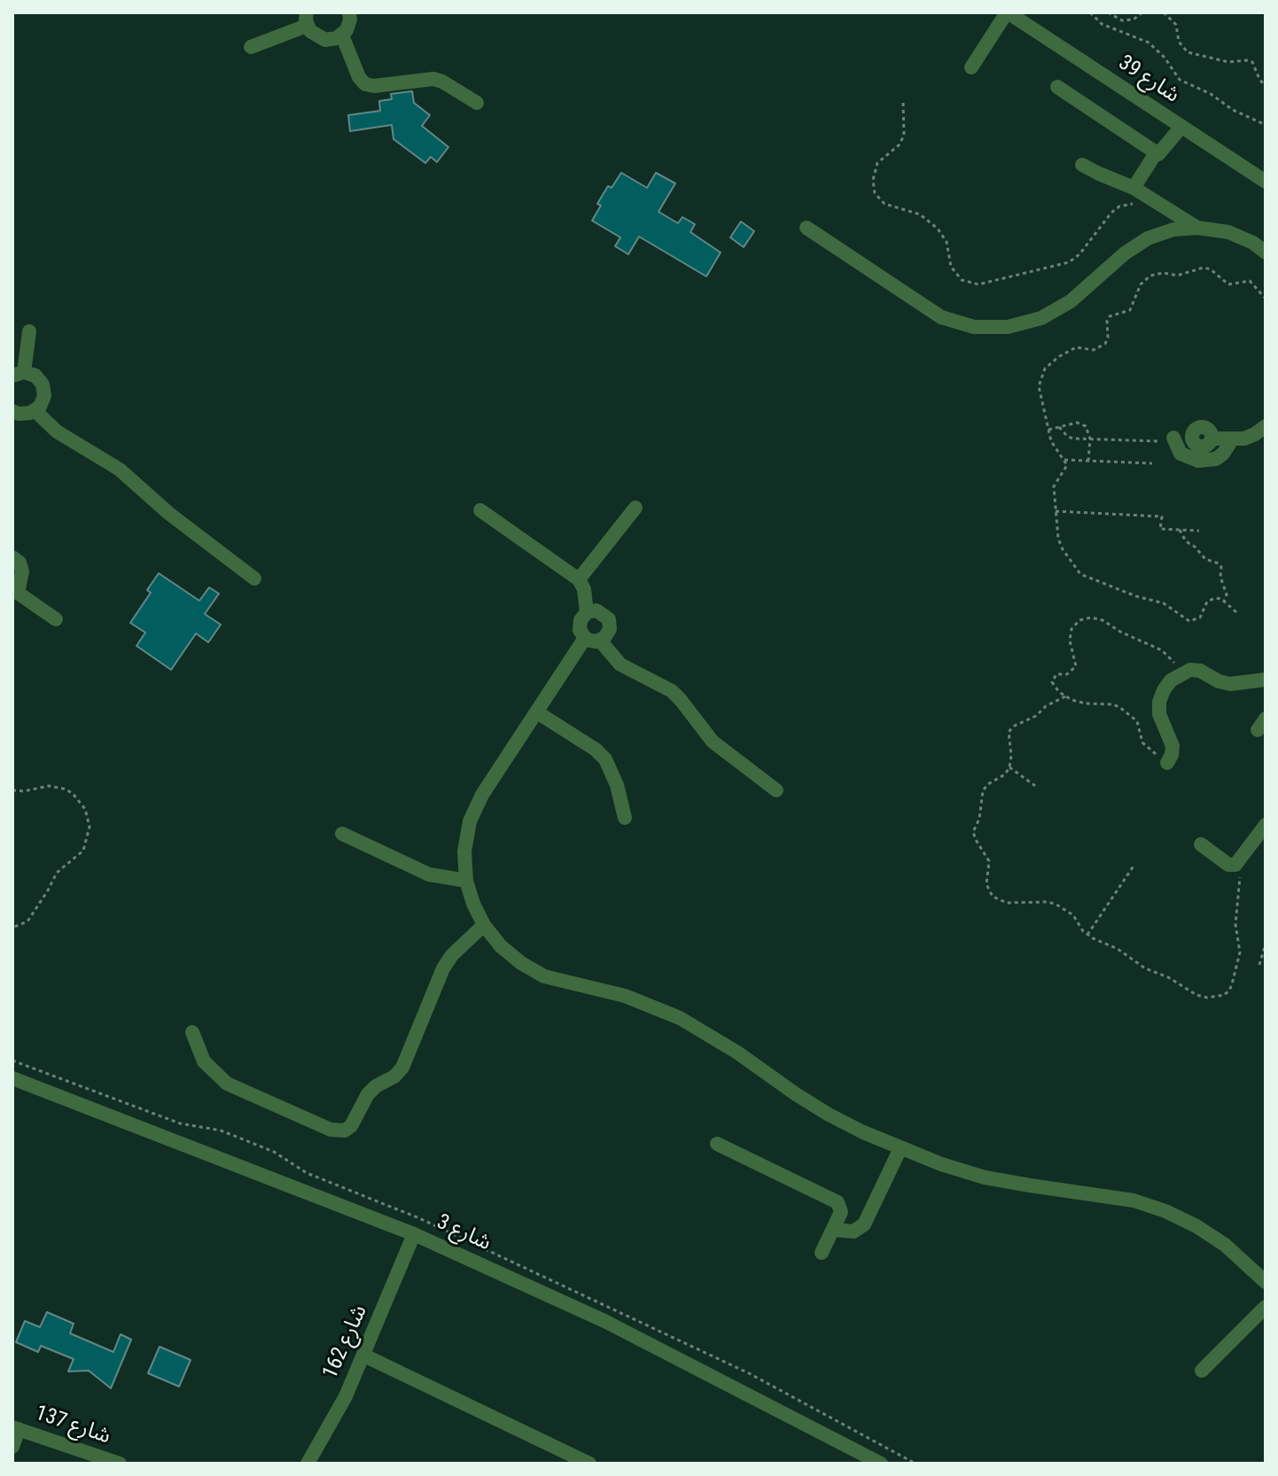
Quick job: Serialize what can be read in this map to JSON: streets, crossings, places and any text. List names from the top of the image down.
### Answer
{
  "streets": {
    "street": [
      "شارع 39",
      "شارع 3",
      "شارع 162",
      "شارع 137"
    ]
  },
  "crossings": [
    ["شارع 3", "شارع 162"]
  ]
}
